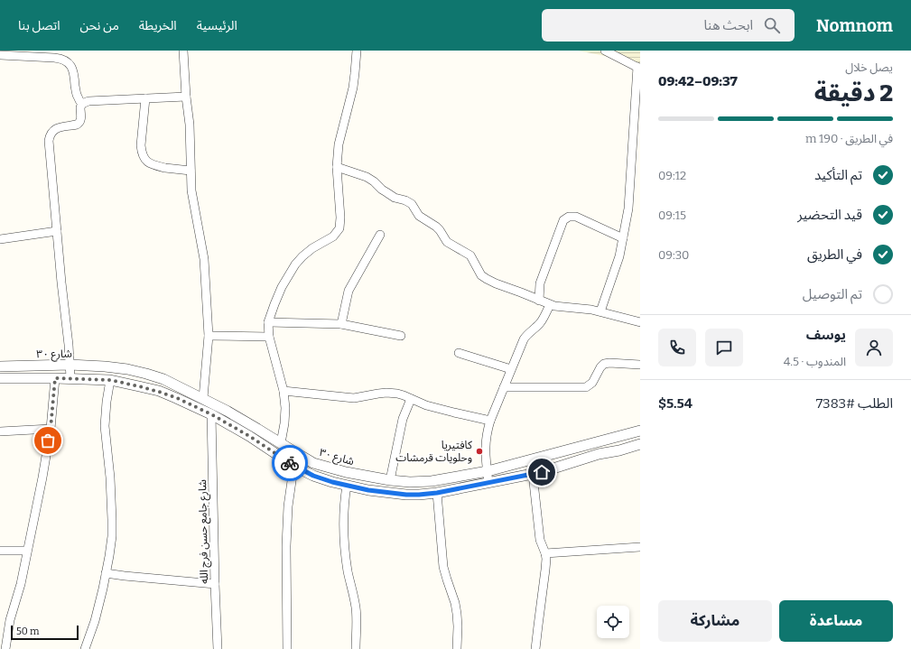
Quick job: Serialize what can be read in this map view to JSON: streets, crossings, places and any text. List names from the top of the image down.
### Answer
{
  "streets": {
    "street": ["شارع ٣٠", "شارع جامع حسن فرج الله"]
  },
  "places": ["كافتيريا وحلويات قرمشات"],
  "scale_bar": "50 m",
  "page": {
    "header": "Nomnom",
    "search": "ابحث هنا",
    "nav": [
      "الرئيسية",
      "الخريطة",
      "من نحن",
      "اتصل بنا"
    ],
    "heading": ["2 دقيقة", "يصل خلال", "09:37–09:42"],
    "panel": [
      "يوسف",
      "المندوب · 4.5",
      "الطلب #7383",
      "$5.54"
    ],
    "bar": "في الطريق · 190 m",
    "list": [
      ["تم التأكيد", "09:12"],
      ["قيد التحضير", "09:15"],
      ["في الطريق", "09:30"],
      "تم التوصيل"
    ],
    "buttons": ["مساعدة", "مشاركة"],
    "scale": "50 m"
  }
}
